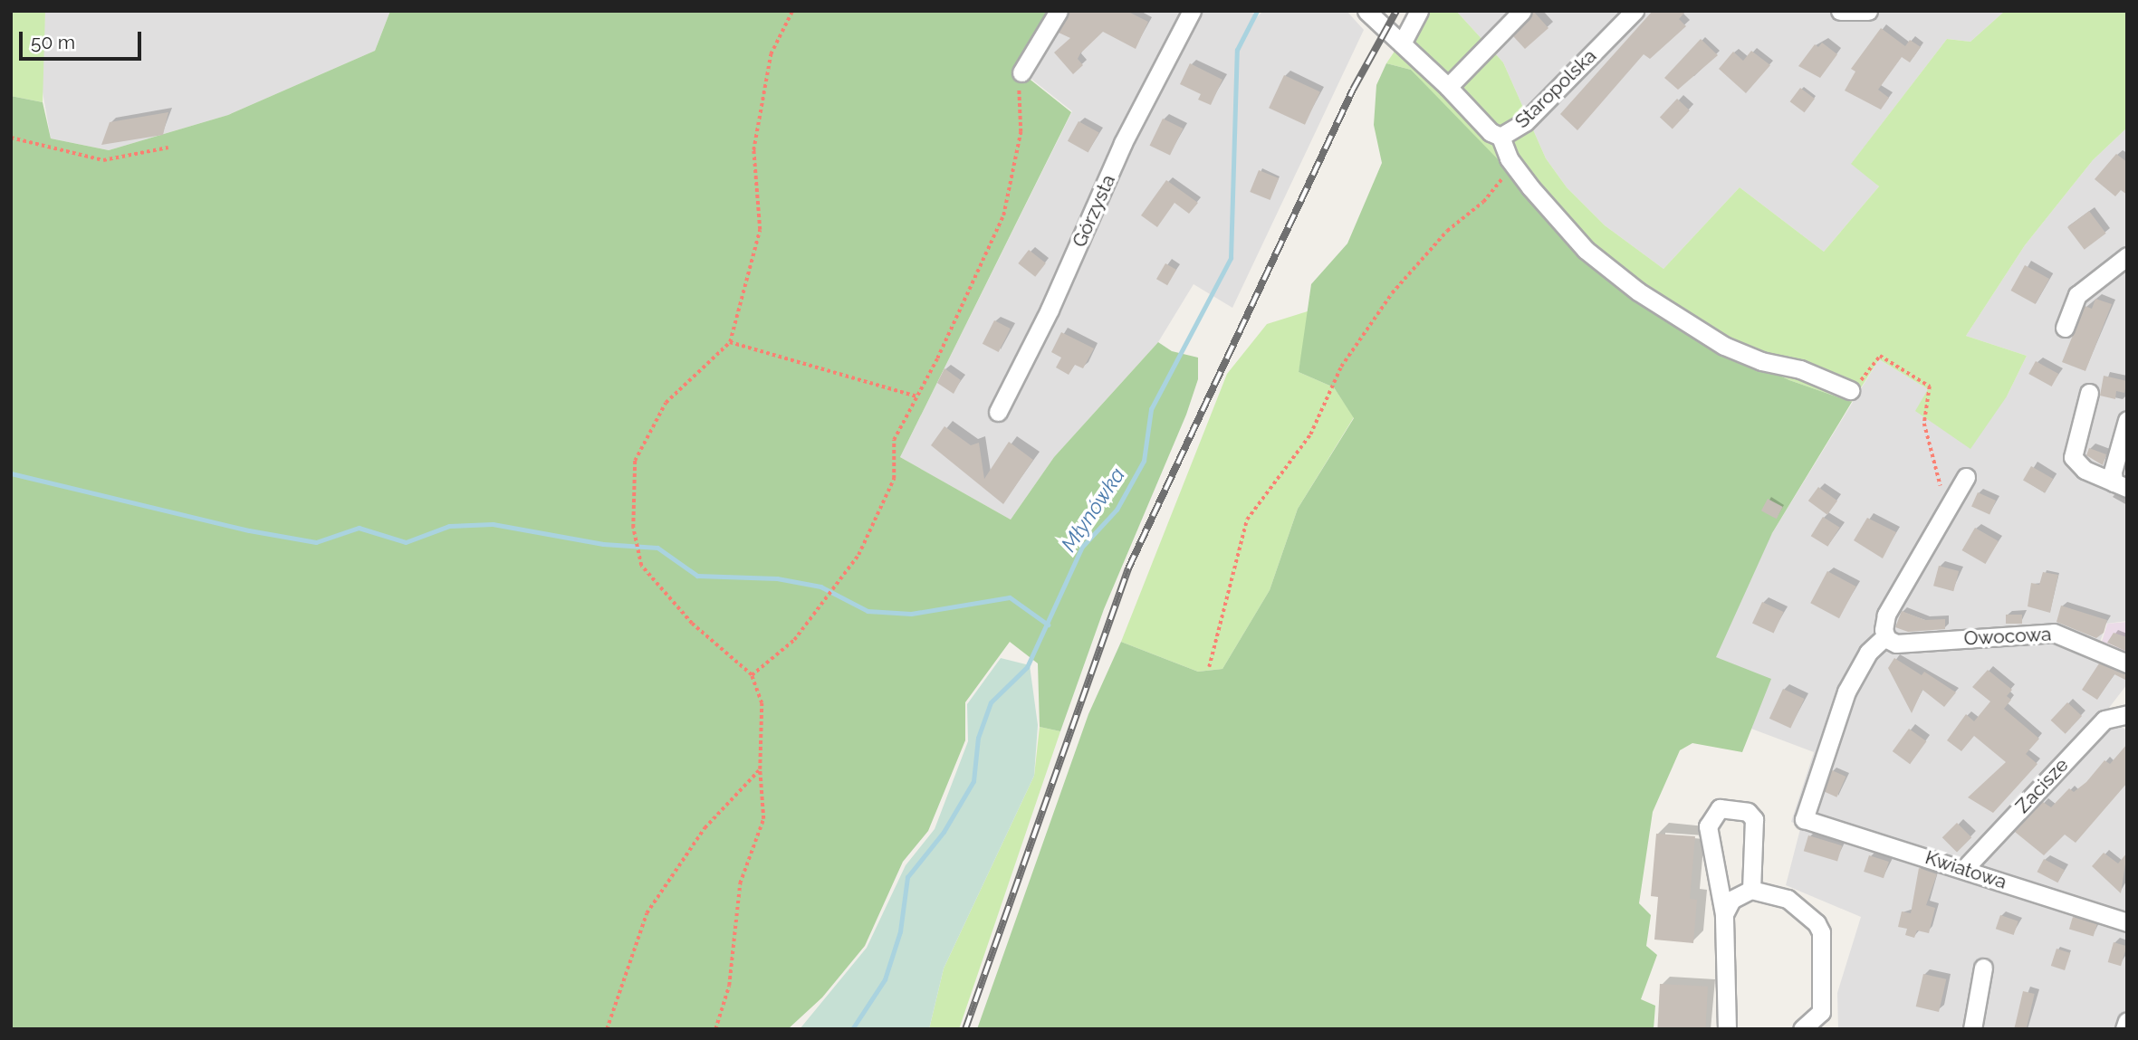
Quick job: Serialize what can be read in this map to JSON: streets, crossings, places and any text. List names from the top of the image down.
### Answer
{
  "streets": {
    "street": [
      "Staropolska",
      "Górzysta",
      "Owocowa",
      "Zacisze",
      "Kwiatowa"
    ]
  },
  "crossings": [
    ["Owocowa", "Kwiatowa"],
    ["Zacisze", "Kwiatowa"]
  ],
  "water": ["Młynówka"],
  "scale_bar": "50 m"
}
